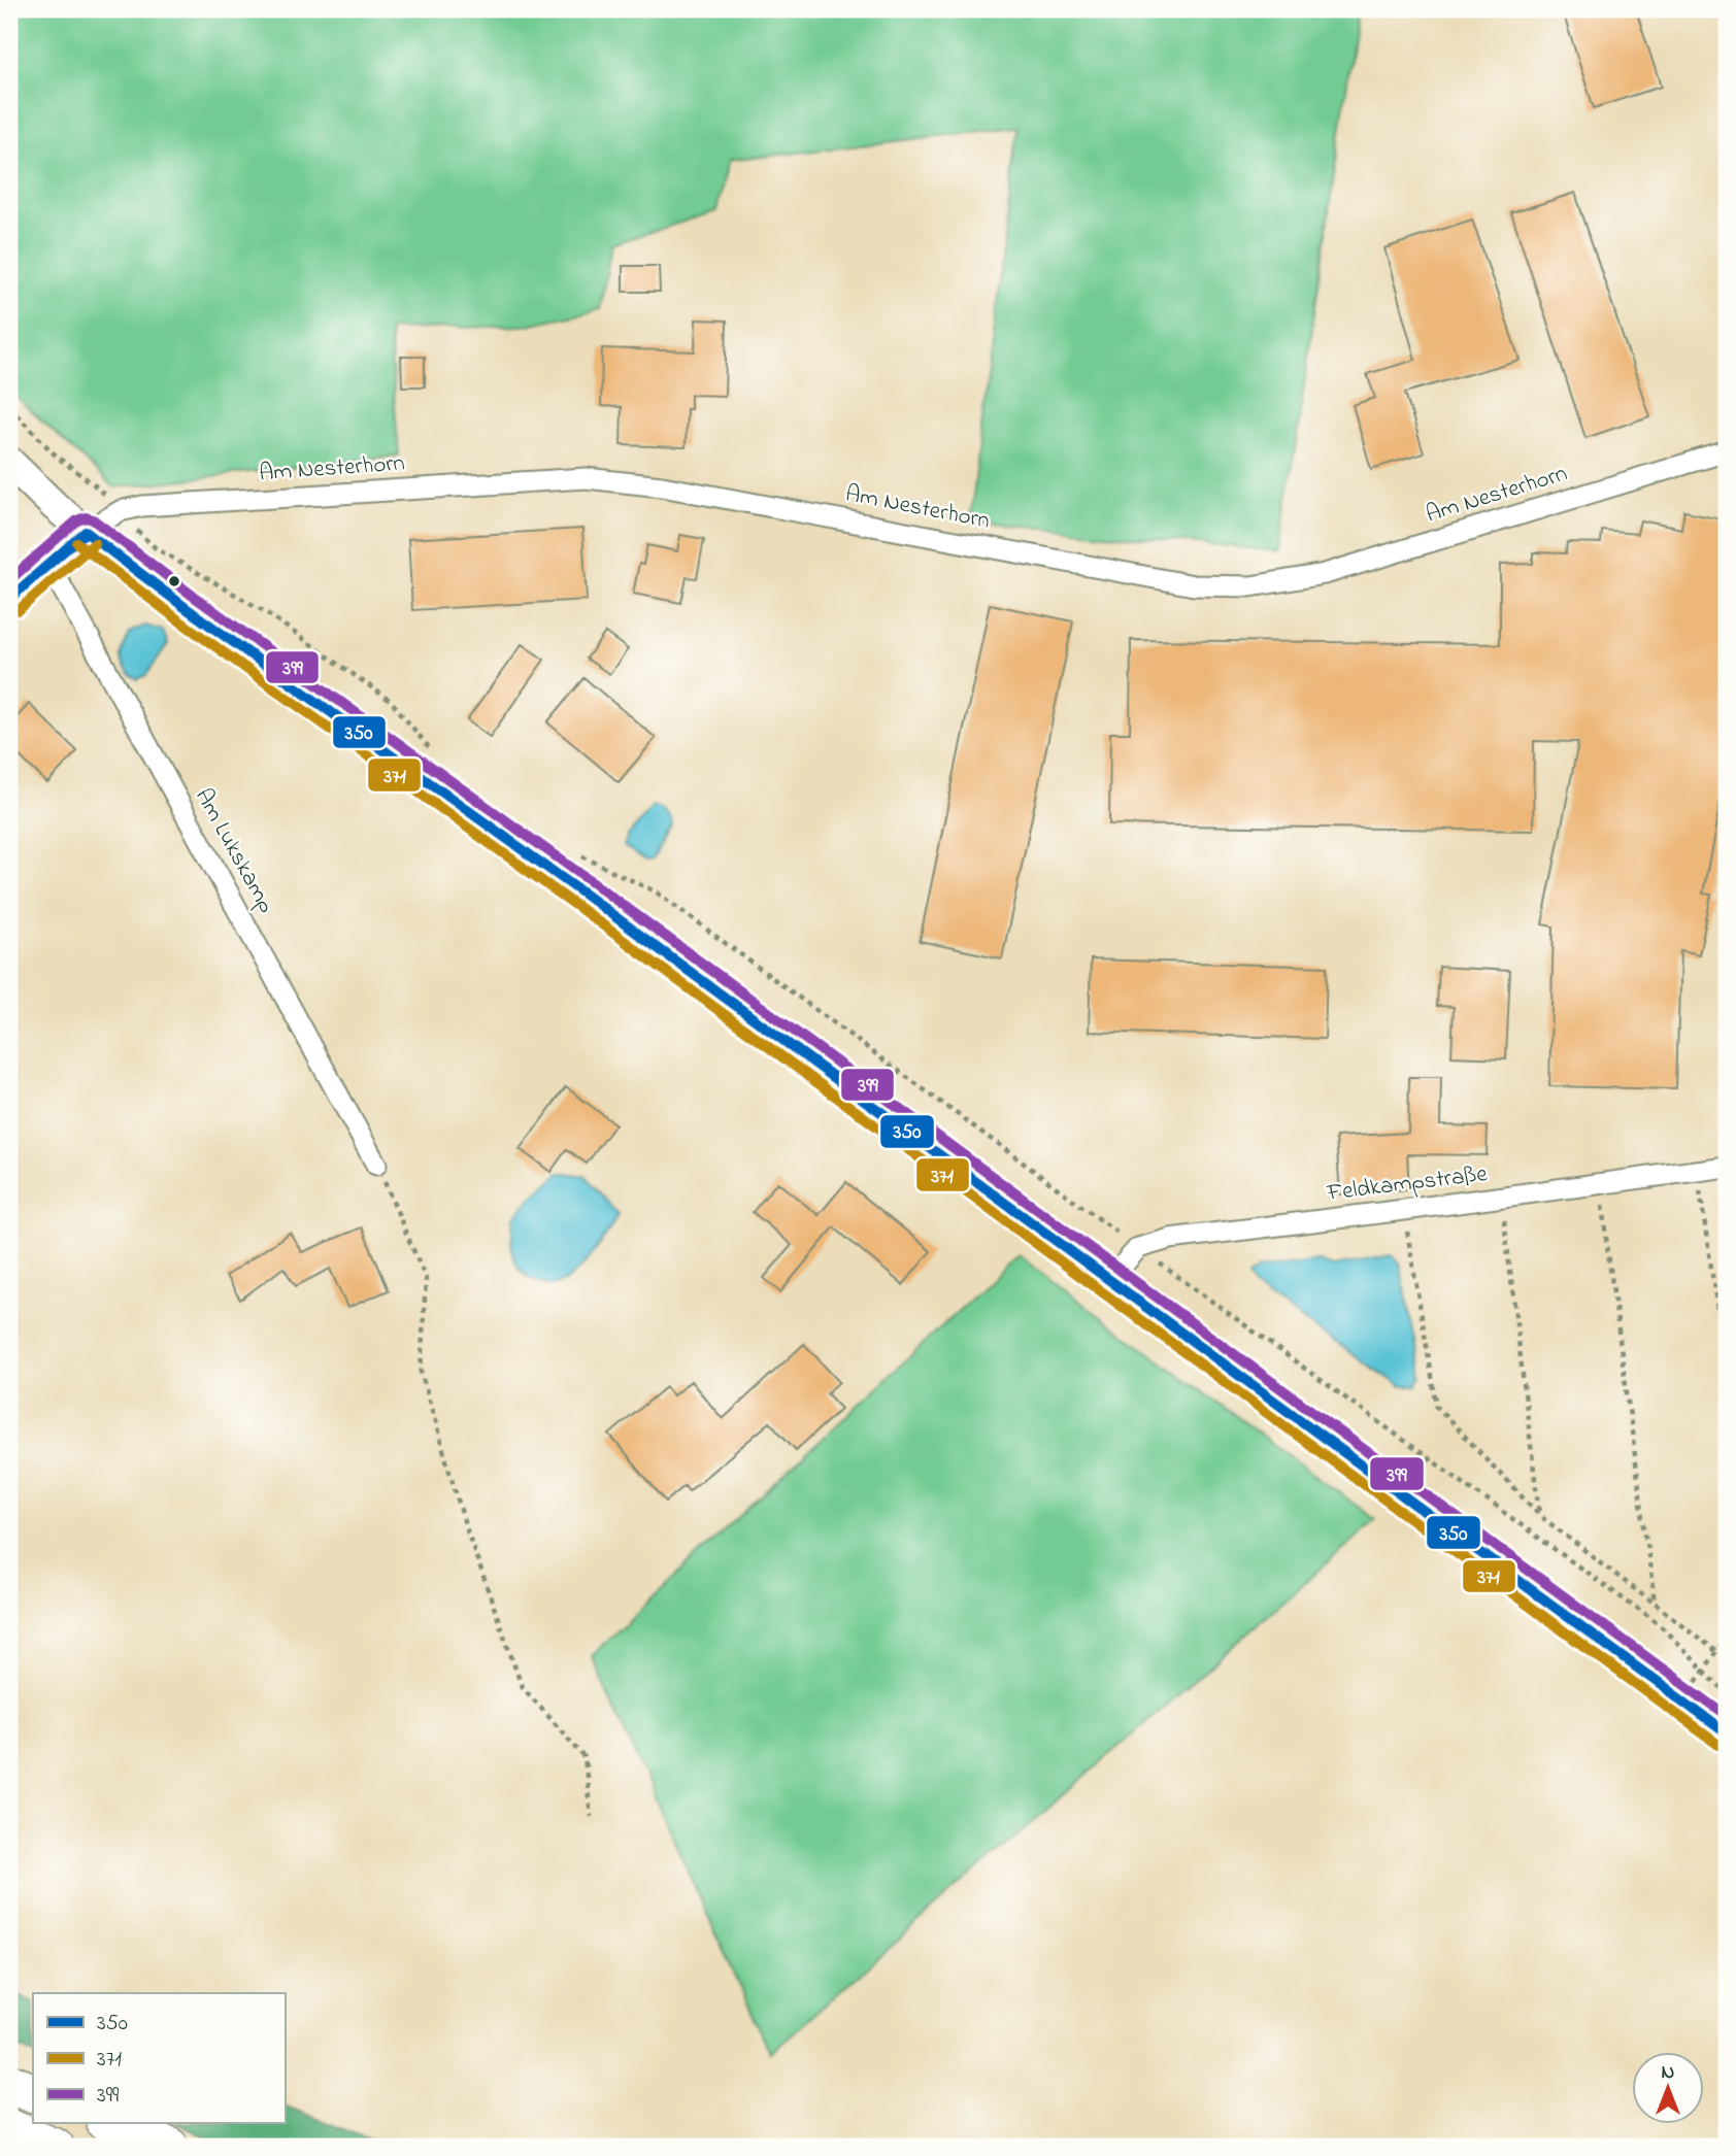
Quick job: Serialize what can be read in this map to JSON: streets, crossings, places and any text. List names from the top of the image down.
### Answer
{
  "streets": {
    "street": ["Am Nesterhorn", "Am Lukskamp", "Feldkampstraße"]
  },
  "crossings": [
    ["Am Nesterhorn", "Am Lukskamp"]
  ],
  "lines": ["transit line 399", "transit line 350", "transit line 371"],
  "legend": ["350", "371", "399"],
  "north": "top"
}
